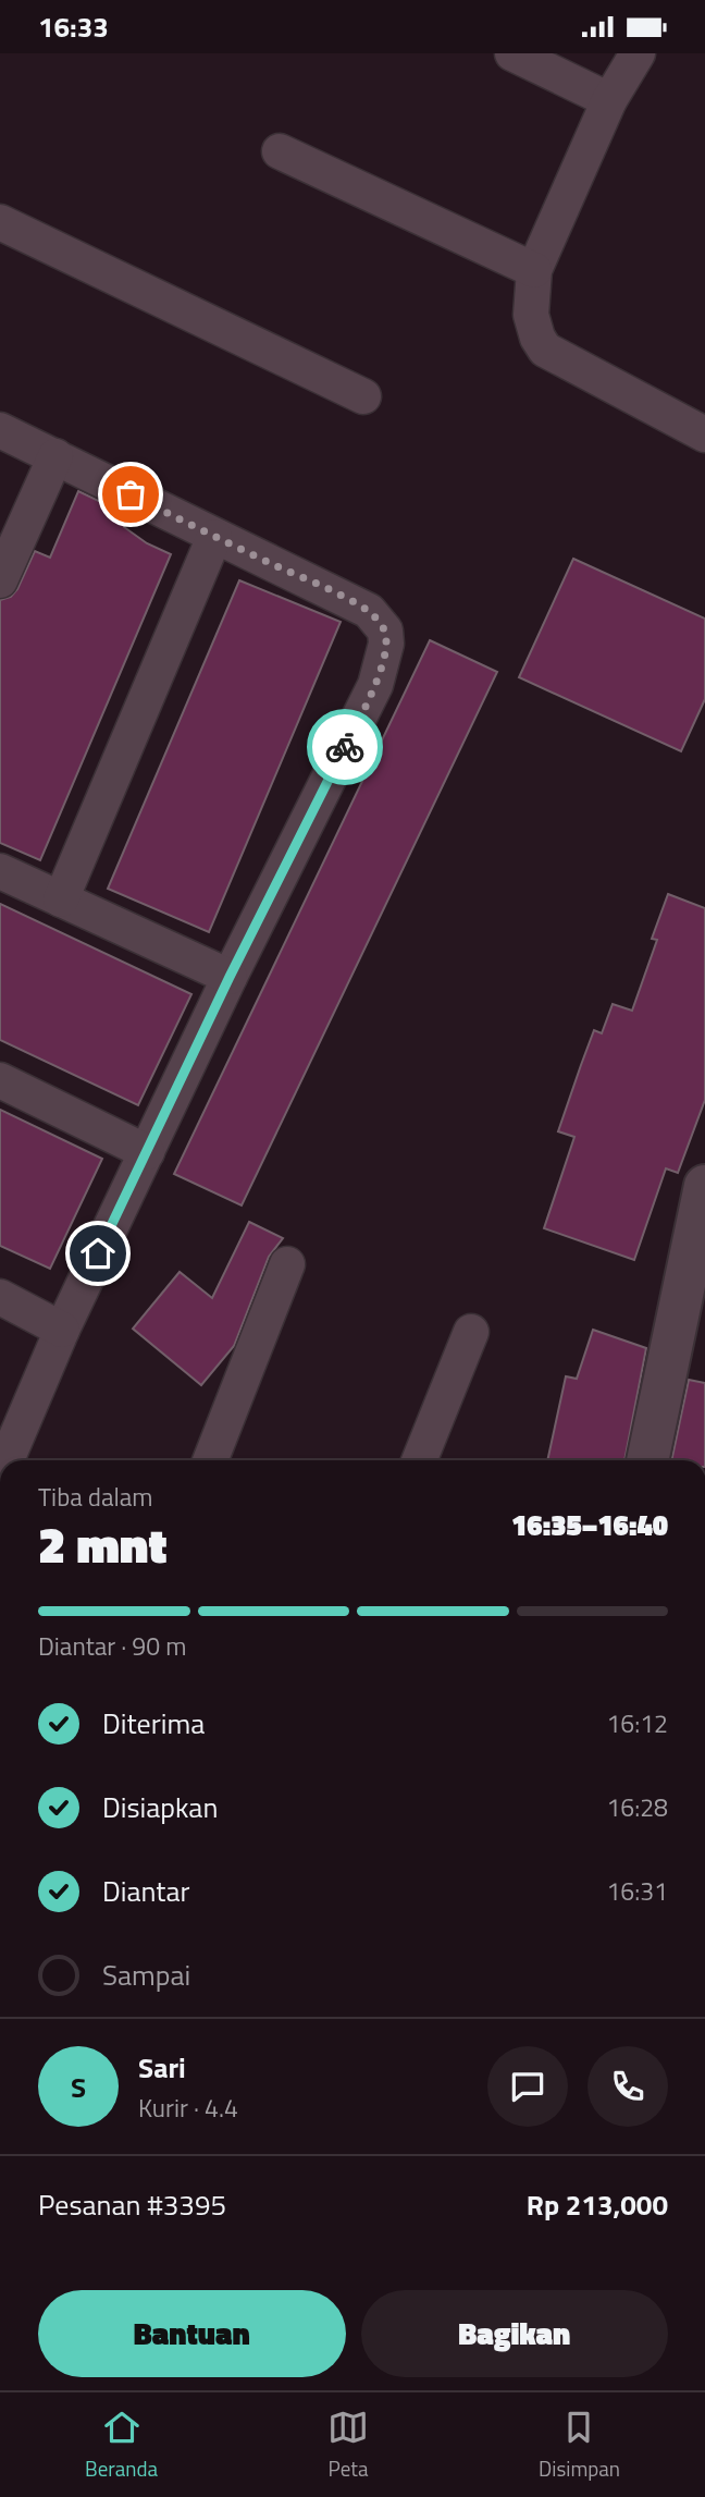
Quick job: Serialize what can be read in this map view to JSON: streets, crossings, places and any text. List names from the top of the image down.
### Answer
{
  "page": {
    "status": "16:33",
    "heading": ["2 mnt", "Tiba dalam", "16:35–16:40"],
    "panel": [
      "Sari",
      "Kurir · 4.4",
      "Pesanan #3395",
      "Rp 213,000"
    ],
    "bar": "Diantar · 90 m",
    "list": [
      ["Diterima", "16:12"],
      ["Disiapkan", "16:28"],
      ["Diantar", "16:31"],
      "Sampai"
    ],
    "round": "S",
    "buttons": ["Bantuan", "Bagikan"],
    "tabs": ["Beranda", "Peta", "Disimpan"]
  }
}
